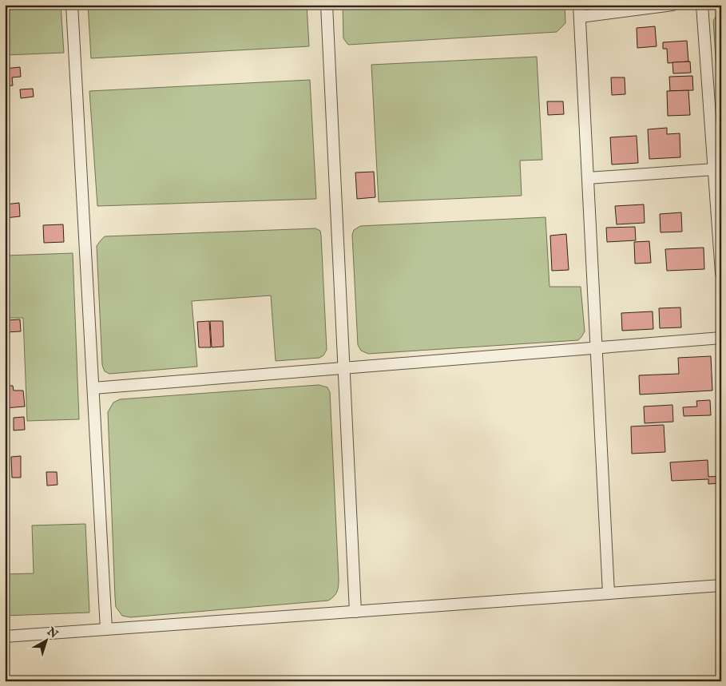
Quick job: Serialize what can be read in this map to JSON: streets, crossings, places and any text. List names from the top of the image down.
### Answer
{
  "north": "top right"
}
